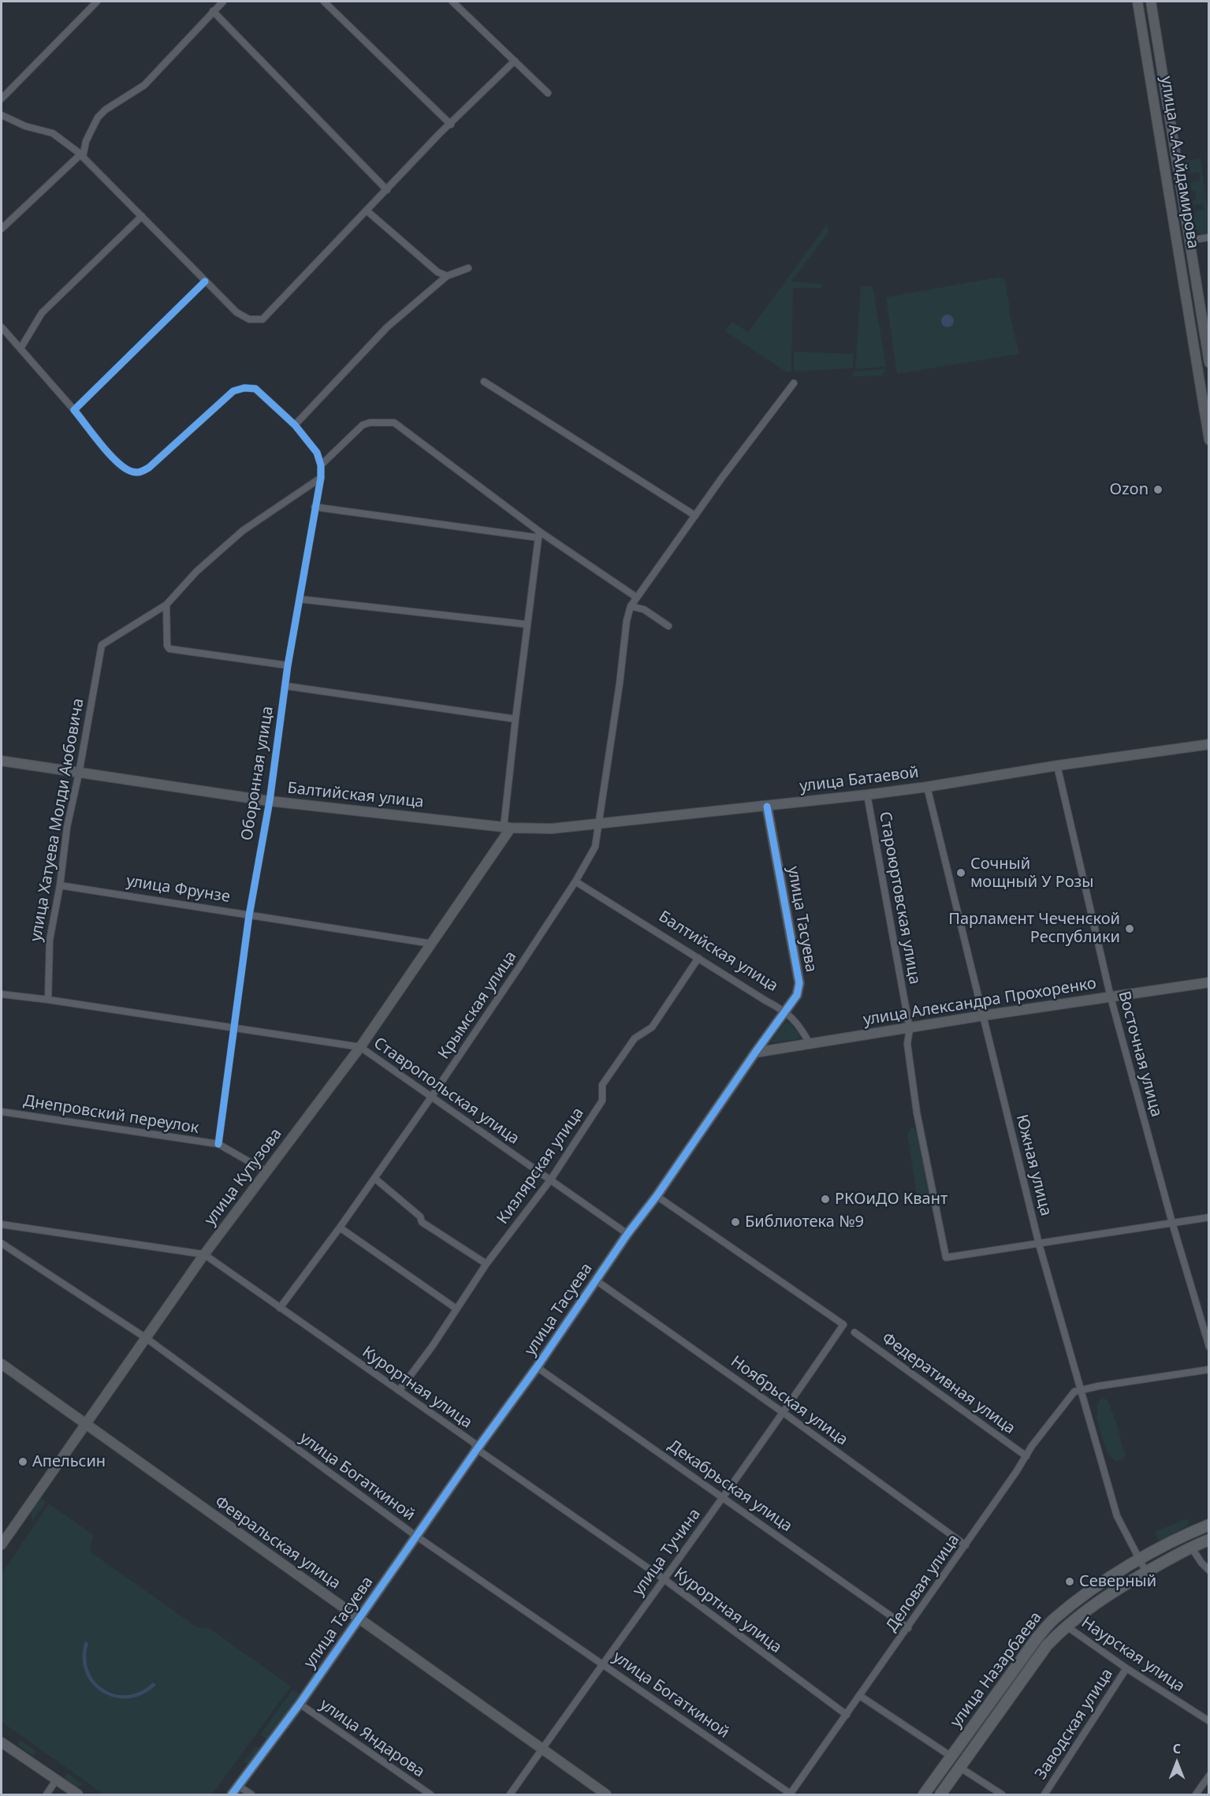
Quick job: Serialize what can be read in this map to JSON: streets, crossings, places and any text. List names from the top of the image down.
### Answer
{
  "streets": {
    "main road": ["улица Назарбаева"],
    "street": [
      "улица А.А.Айдамирова",
      "Оборонная улица",
      "улица Батаевой",
      "Балтийская улица",
      "улица Хатуева Молди Аюбовича",
      "улица Фрунзе",
      "Староюртовская улица",
      "улица Тасуева",
      "улица Александра Прохоренко",
      "Крымская улица",
      "Восточная улица",
      "Ставропольская улица",
      "Днепровский переулок",
      "Южная улица",
      "Кизлярская улица",
      "улица Кутузова",
      "Федеративная улица",
      "Курортная улица",
      "Ноябрьская улица",
      "улица Богаткиной",
      "Декабрьская улица",
      "Февральская улица",
      "улица Тучина",
      "Деловая улица",
      "Наурская улица",
      "Заводская улица",
      "улица Яндарова"
    ]
  },
  "crossings": [
    ["Оборонная улица", "Балтийская улица"],
    ["Оборонная улица", "улица Фрунзе"],
    ["Оборонная улица", "Ставропольская улица"],
    ["Оборонная улица", "Днепровский переулок"],
    ["улица Батаевой", "Балтийская улица"],
    ["улица Батаевой", "Староюртовская улица"],
    ["улица Батаевой", "улица Тасуева"],
    ["улица Батаевой", "Крымская улица"],
    ["улица Батаевой", "Восточная улица"],
    ["улица Батаевой", "Южная улица"],
    ["улица Батаевой", "улица Кутузова"],
    ["Балтийская улица", "улица Хатуева Молди Аюбовича"],
    ["Балтийская улица", "улица Тасуева"],
    ["Балтийская улица", "улица Александра Прохоренко"],
    ["Балтийская улица", "Крымская улица"],
    ["Балтийская улица", "Кизлярская улица"],
    ["Балтийская улица", "улица Кутузова"],
    ["улица Хатуева Молди Аюбовича", "улица Фрунзе"],
    ["улица Хатуева Молди Аюбовича", "Ставропольская улица"],
    ["улица Фрунзе", "улица Кутузова"],
    ["Староюртовская улица", "улица Александра Прохоренко"],
    ["Староюртовская улица", "Южная улица"],
    ["улица Тасуева", "улица Александра Прохоренко"],
    ["улица Тасуева", "Ставропольская улица"],
    ["улица Тасуева", "Курортная улица"],
    ["улица Тасуева", "Ноябрьская улица"],
    ["улица Тасуева", "улица Богаткиной"],
    ["улица Тасуева", "Декабрьская улица"],
    ["улица Тасуева", "Февральская улица"],
    ["улица Тасуева", "улица Тучина"],
    ["улица Тасуева", "улица Яндарова"],
    ["улица Александра Прохоренко", "Восточная улица"],
    ["улица Александра Прохоренко", "Южная улица"],
    ["Крымская улица", "Ставропольская улица"],
    ["Крымская улица", "Курортная улица"],
    ["Ставропольская улица", "Кизлярская улица"],
    ["Ставропольская улица", "улица Кутузова"],
    ["Днепровский переулок", "улица Кутузова"],
    ["Южная улица", "Деловая улица"],
    ["Южная улица", "улица Назарбаева"],
    ["Кизлярская улица", "Курортная улица"],
    ["улица Кутузова", "Курортная улица"],
    ["улица Кутузова", "улица Богаткиной"],
    ["улица Кутузова", "Февральская улица"],
    ["Федеративная улица", "Деловая улица"],
    ["Курортная улица", "улица Тучина"],
    ["Курортная улица", "Деловая улица"],
    ["Ноябрьская улица", "улица Тучина"],
    ["Ноябрьская улица", "Деловая улица"],
    ["улица Богаткиной", "улица Тучина"],
    ["улица Богаткиной", "Деловая улица"],
    ["Декабрьская улица", "улица Тучина"],
    ["Декабрьская улица", "Деловая улица"],
    ["Февральская улица", "улица Тучина"],
    ["Наурская улица", "улица Назарбаева"],
    ["Наурская улица", "Заводская улица"]
  ],
  "places": [
    "Ozon",
    "Сочный мощный У Розы",
    "Парламент Чеченской Республики",
    "РКОиДО Квант",
    "Библиотека №9",
    "Апельсин",
    "Северный"
  ],
  "north": "top"
}
